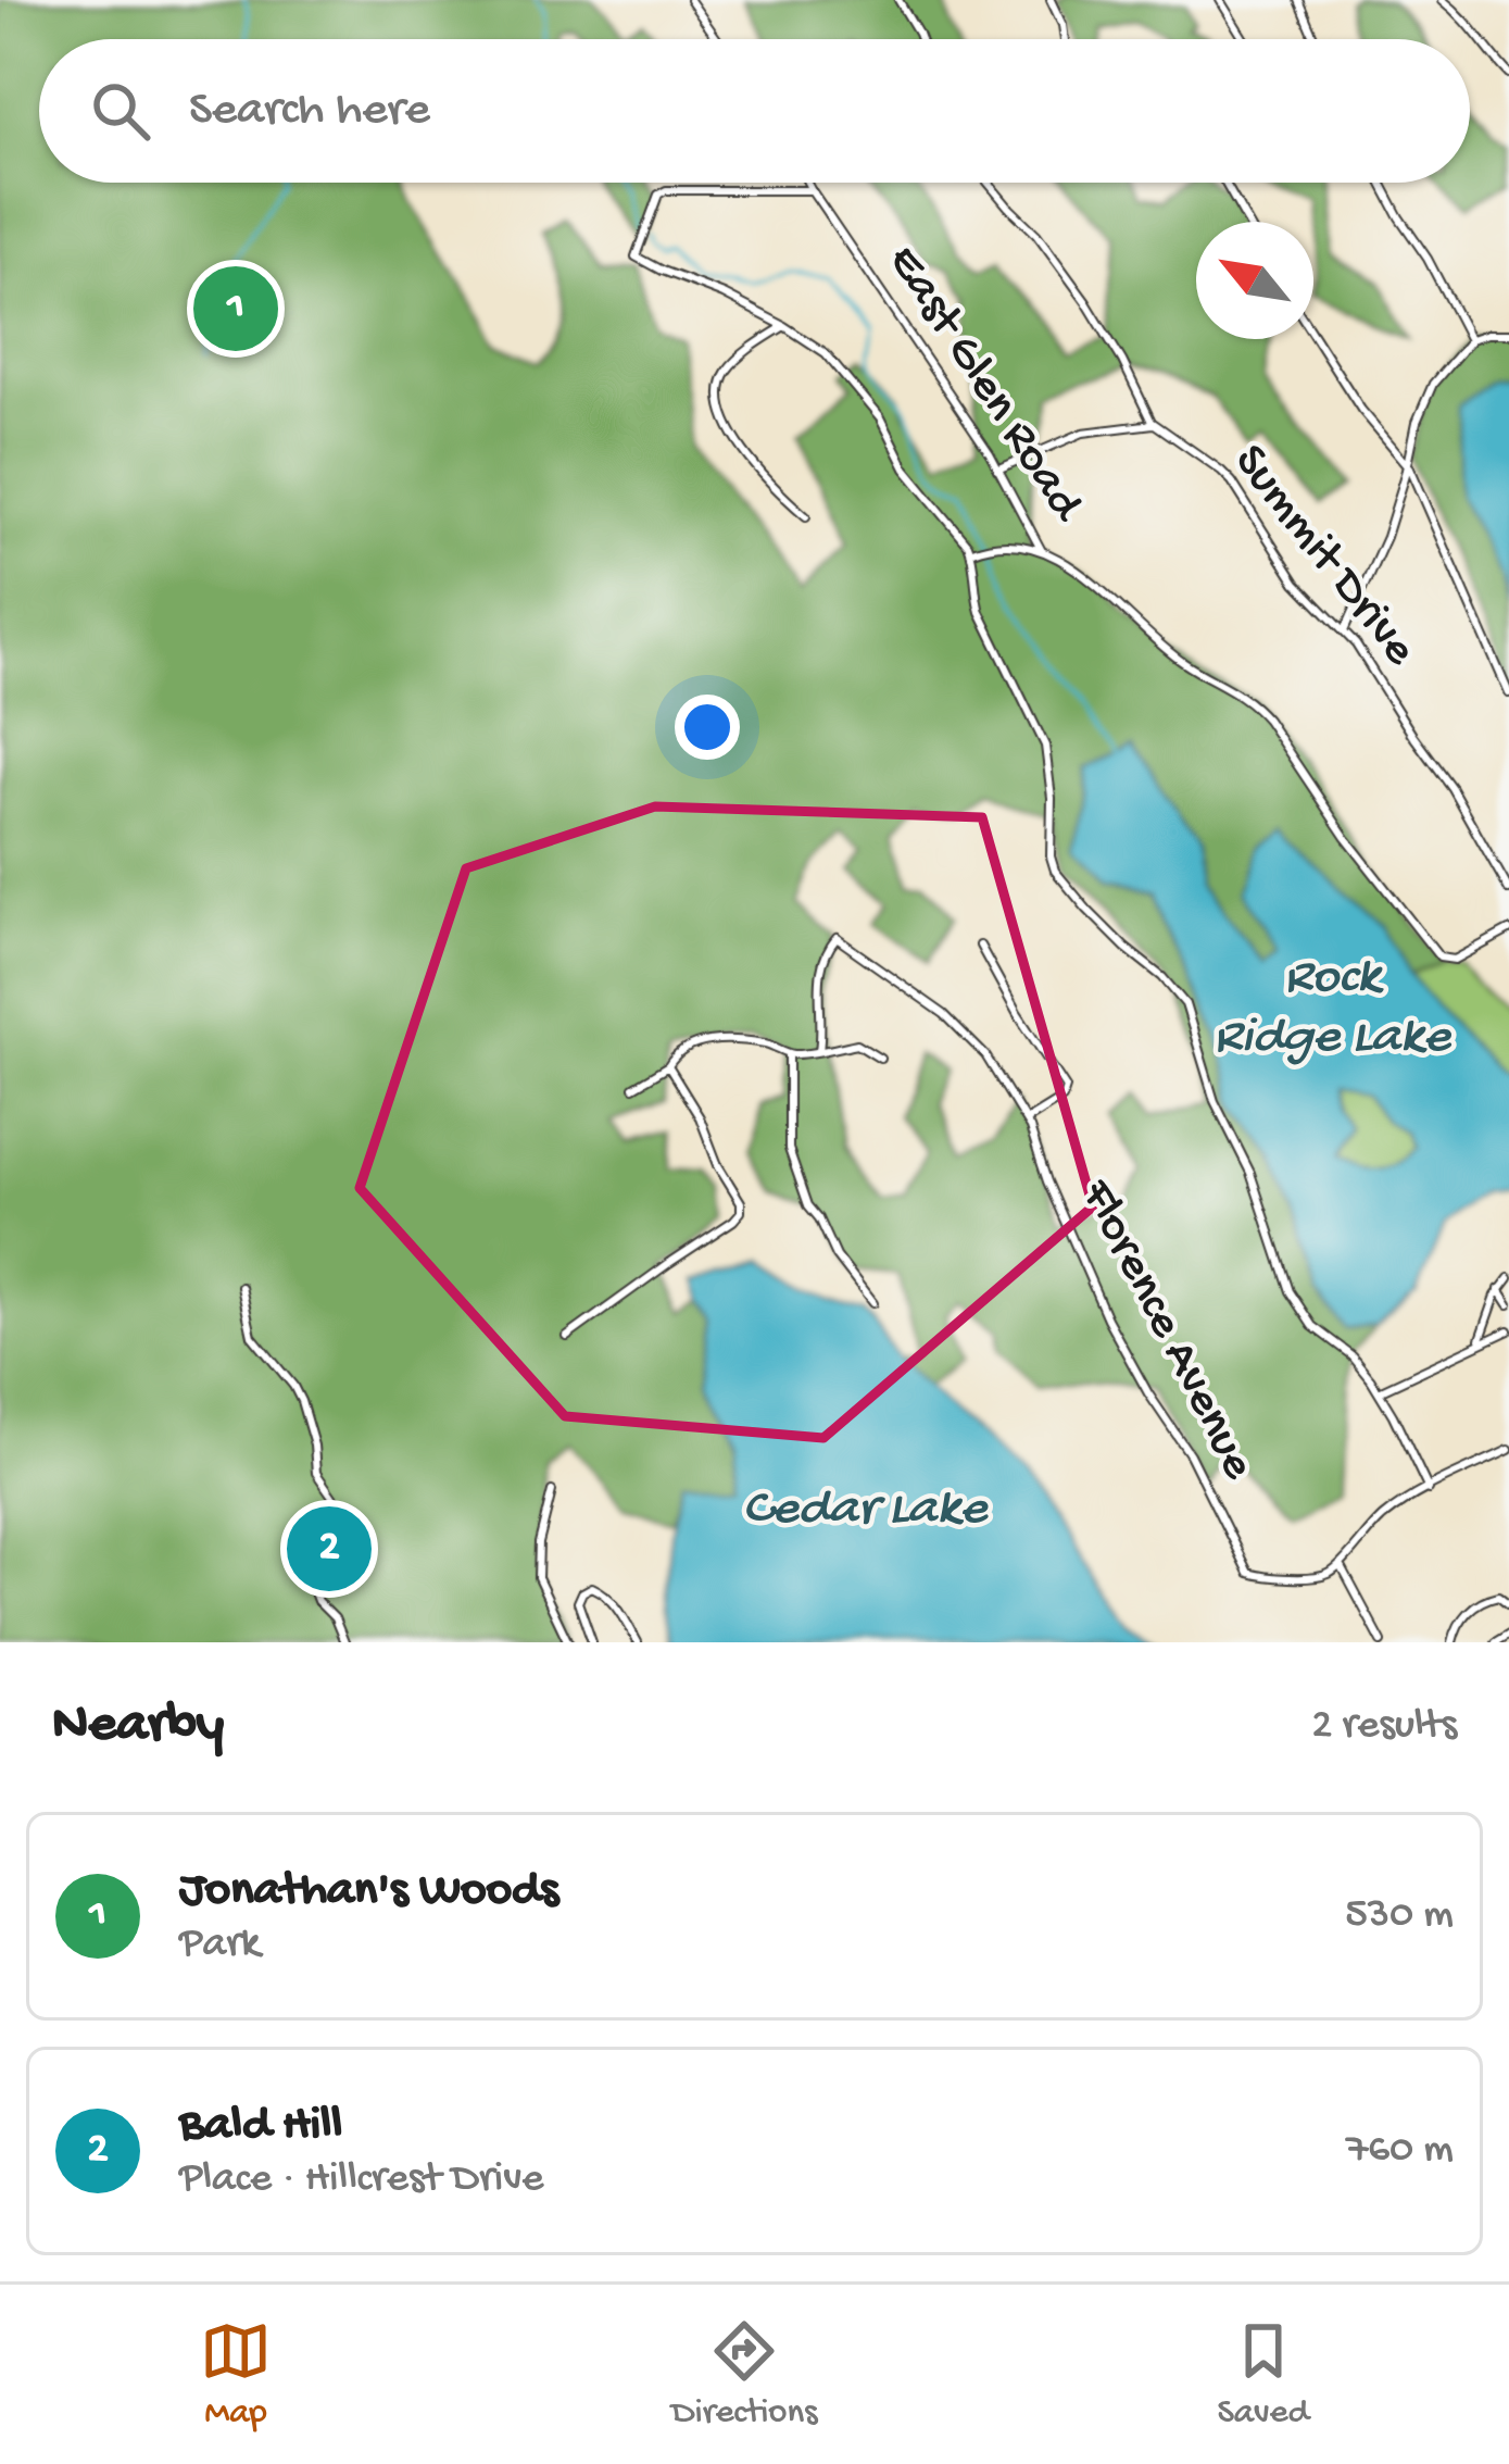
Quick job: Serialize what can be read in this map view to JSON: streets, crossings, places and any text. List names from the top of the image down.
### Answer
{
  "streets": {
    "street": ["East Glen Road", "Summit Drive", "Florence Avenue"]
  },
  "water": ["Rock Ridge Lake", "Cedar Lake"],
  "north": "top left",
  "page": {
    "search": "Search here",
    "pins": ["1", "2"],
    "heading": ["Nearby", "2 results"],
    "list": [
      {
        "mark": "1",
        "name": "Jonathan's Woods",
        "note": "Park",
        "value": "530 m"
      },
      {
        "mark": "2",
        "name": "Bald Hill",
        "note": "Place · Hillcrest Drive",
        "value": "760 m"
      }
    ],
    "nav": ["Map", "Directions", "Saved"]
  }
}
